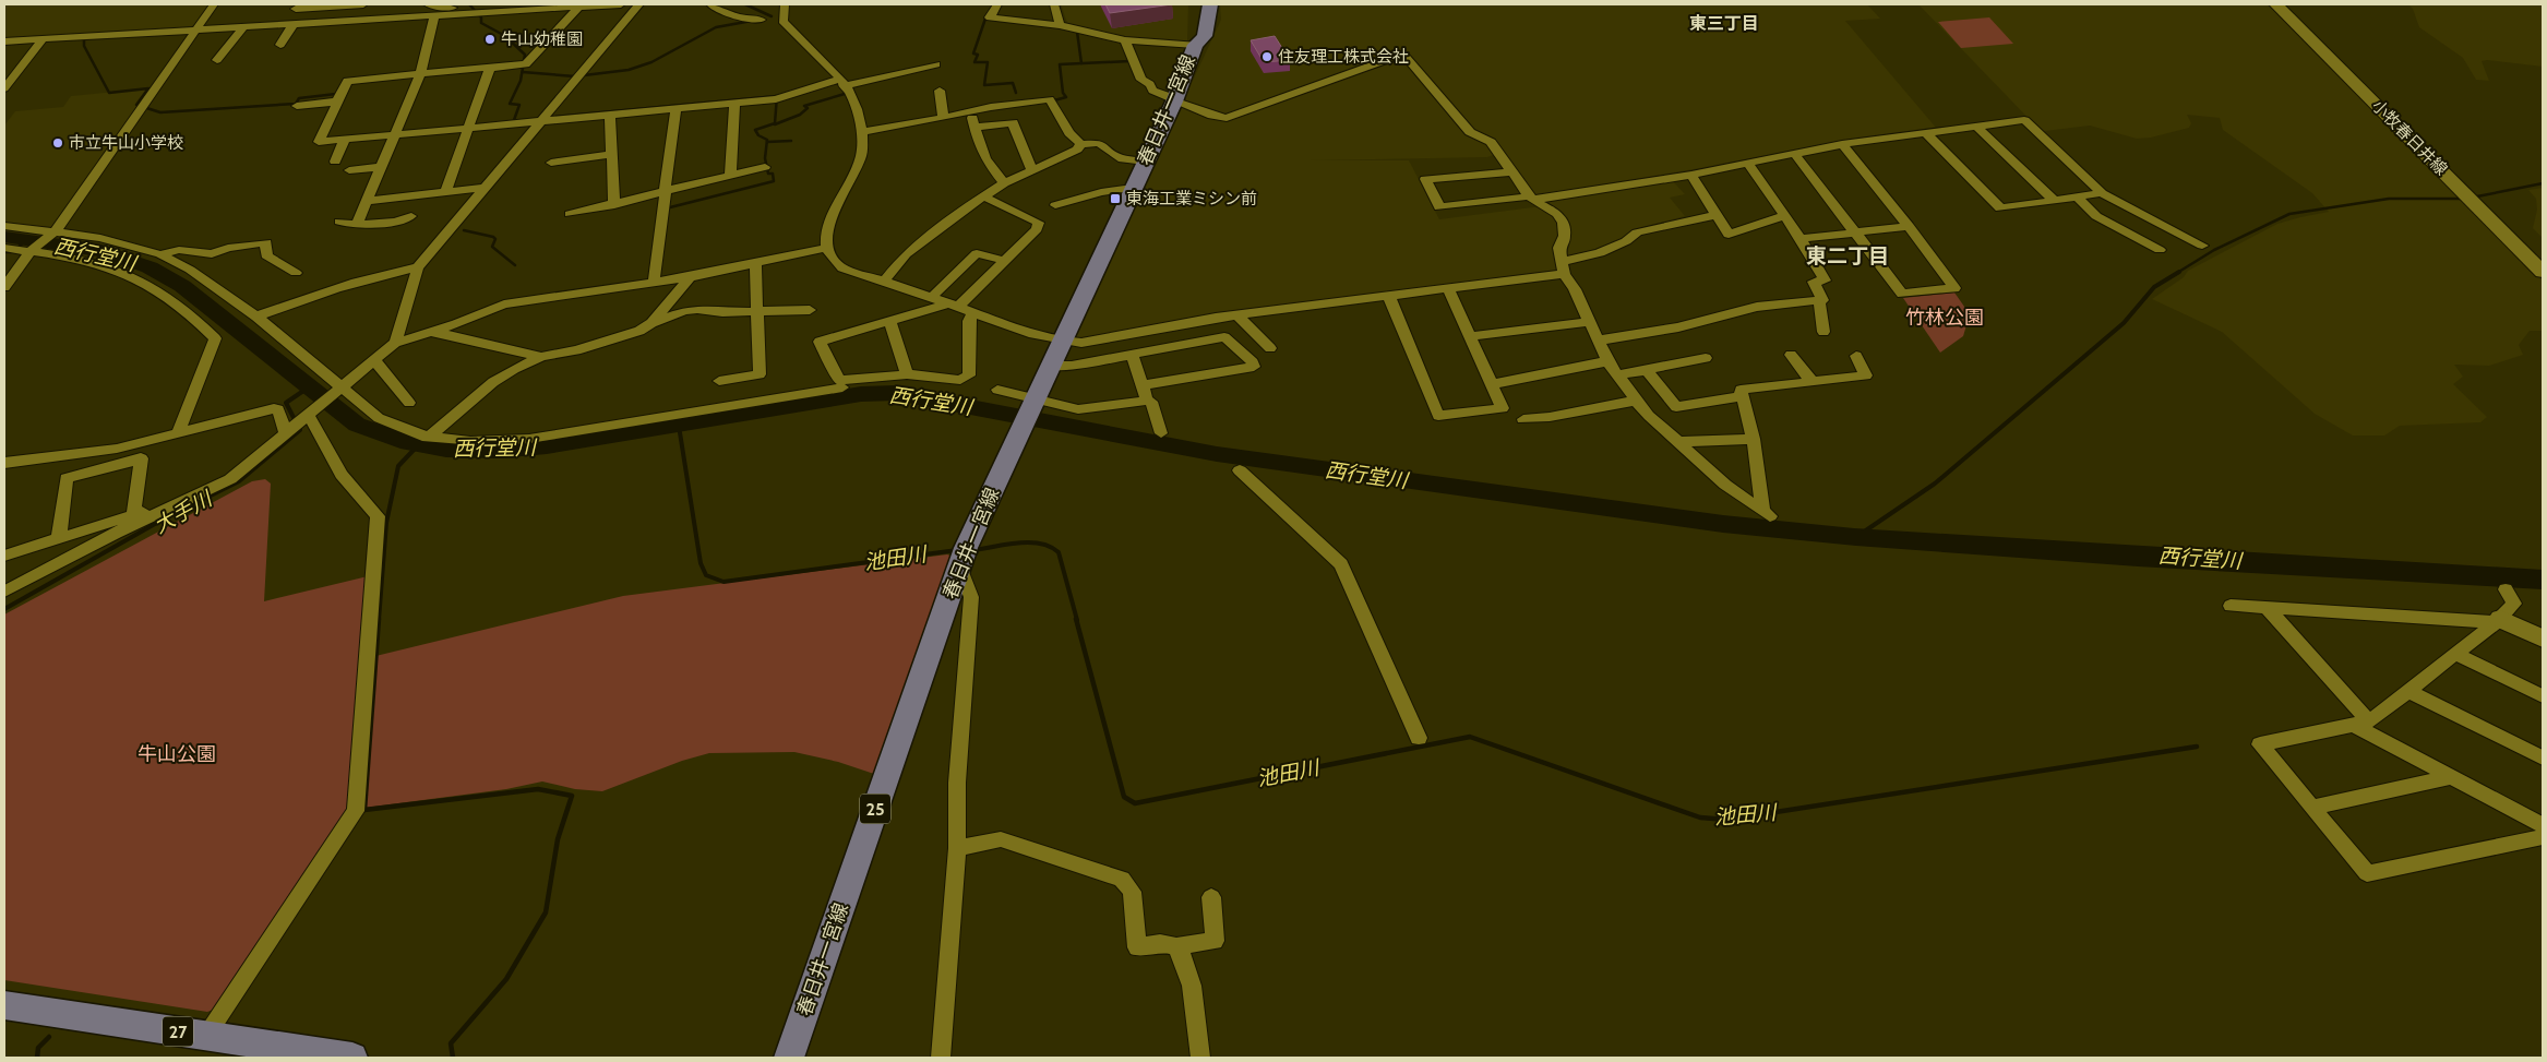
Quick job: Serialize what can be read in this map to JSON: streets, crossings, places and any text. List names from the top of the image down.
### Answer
{
  "streets": {
    "main road": [
      "春日井一宮線",
      "小牧春日井線",
      "25",
      "27"
    ]
  },
  "districts": ["東三丁目", "東二丁目"],
  "water": ["西行堂川", "大手川", "池田川"],
  "parks": ["竹林公園", "牛山公園"],
  "places": {
    "other": ["牛山幼稚園", "住友理工株式会社", "市立牛山小学校"],
    "transit": ["東海工業ミシン前"]
  }
}
